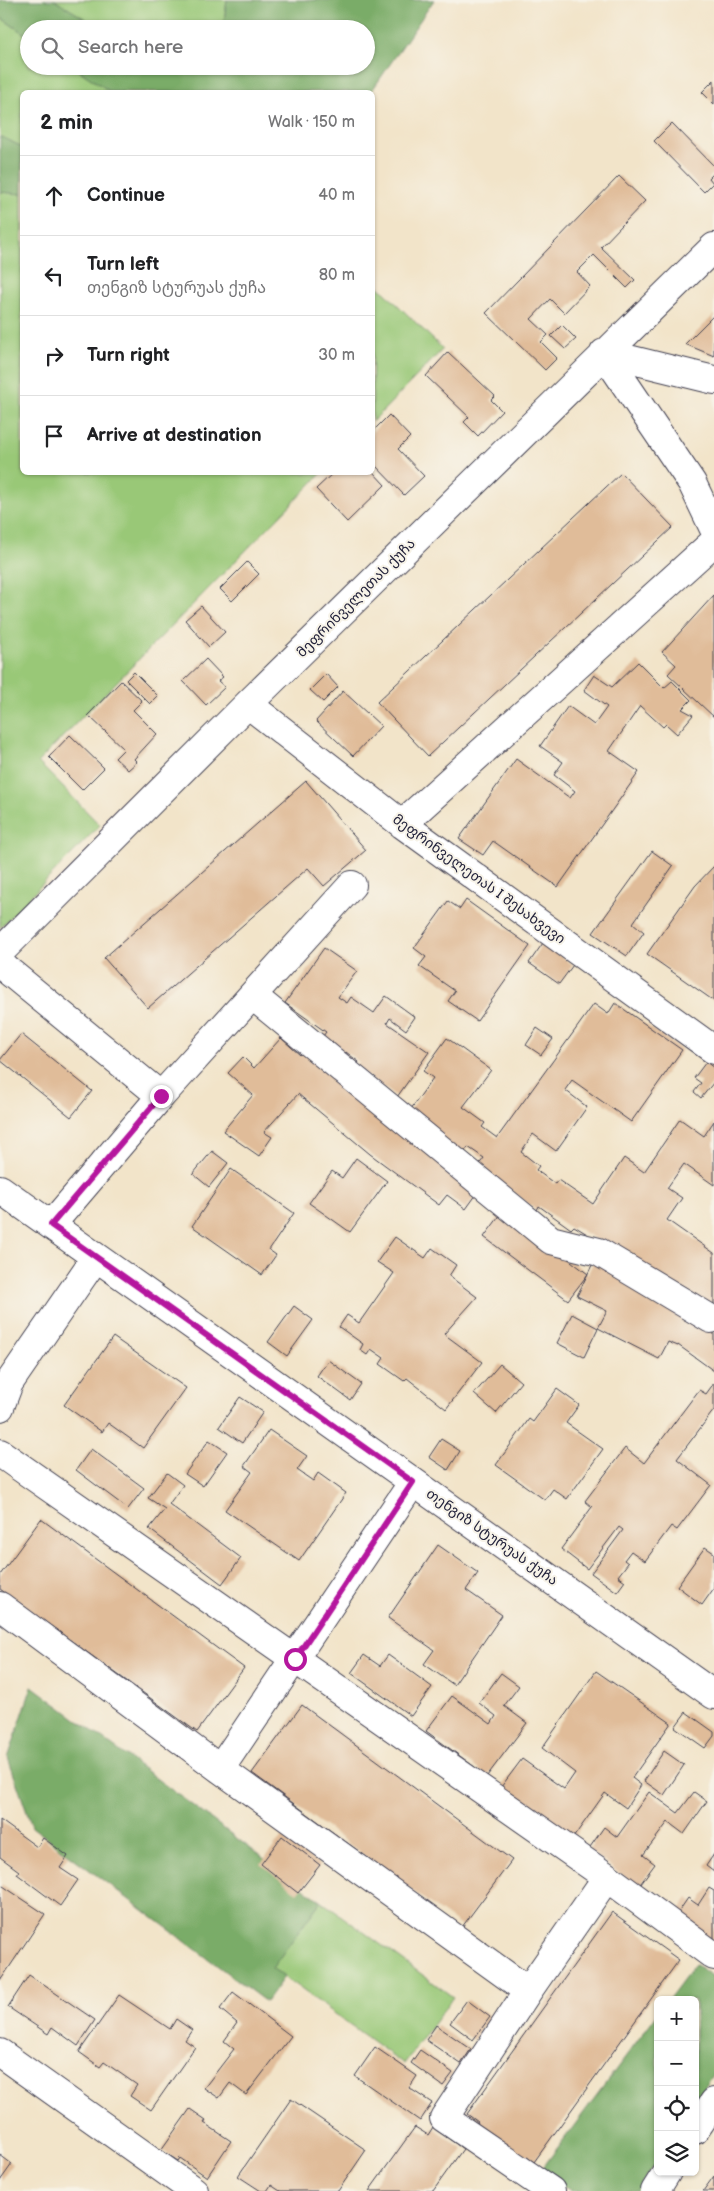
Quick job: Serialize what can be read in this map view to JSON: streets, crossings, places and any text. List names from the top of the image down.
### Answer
{
  "streets": {
    "street": ["მეფრინველეთას ქუჩა", "მეფრინველეთას I შესახვევი", "თენგიზ სტურუას ქუჩა"]
  },
  "crossings": [
    ["მეფრინველეთას ქუჩა", "მეფრინველეთას I შესახვევი"]
  ],
  "page": {
    "search": "Search here",
    "heading": ["2 min", "Walk · 150 m"],
    "list": [
      ["Continue", "40 m"],
      ["Turn left", "თენგიზ სტურუას ქუჩა", "80 m"],
      ["Turn right", "30 m"],
      "Arrive at destination"
    ],
    "map_buttons": ["+", "−"]
  }
}
